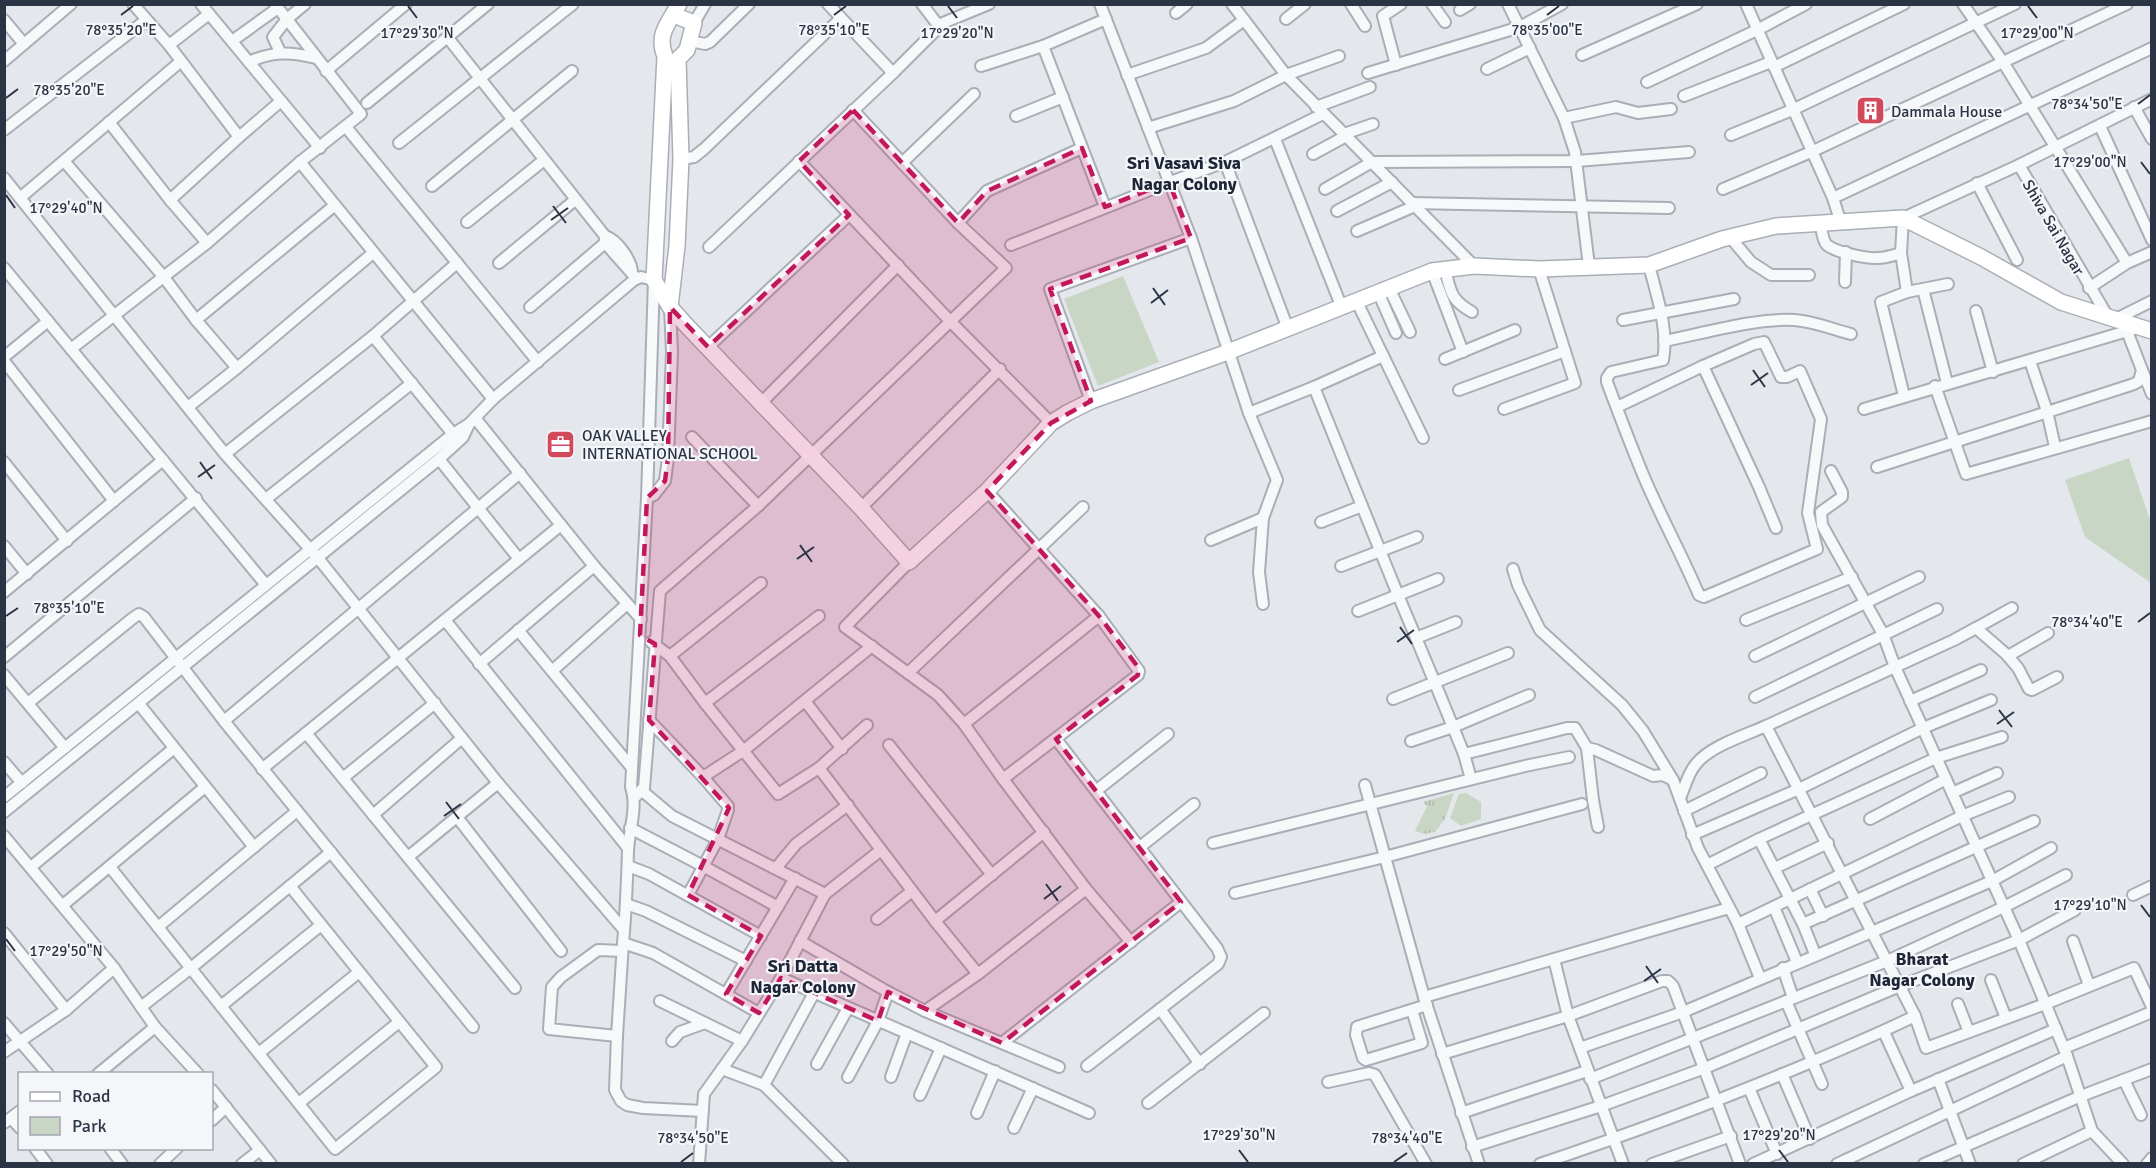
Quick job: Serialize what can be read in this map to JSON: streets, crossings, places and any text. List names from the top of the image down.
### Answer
{
  "streets": {
    "street": ["Shiva Sai Nagar"]
  },
  "districts": ["Sri Vasavi Siva Nagar Colony", "Bharat Nagar Colony", "Sri Datta Nagar Colony"],
  "places": {
    "building": ["Dammala House"],
    "office": ["OAK VALLEY INTERNATIONAL SCHOOL"]
  },
  "legend": ["Road", "Park"],
  "coordinates": [
    "78°35'20\"E",
    "78°35'10\"E",
    "78°35'00\"E",
    "17°29'30\"N",
    "17°29'20\"N",
    "17°29'00\"N",
    "78°34'50\"E",
    "17°29'40\"N",
    "78°34'40\"E",
    "17°29'10\"N",
    "17°29'50\"N"
  ]
}
